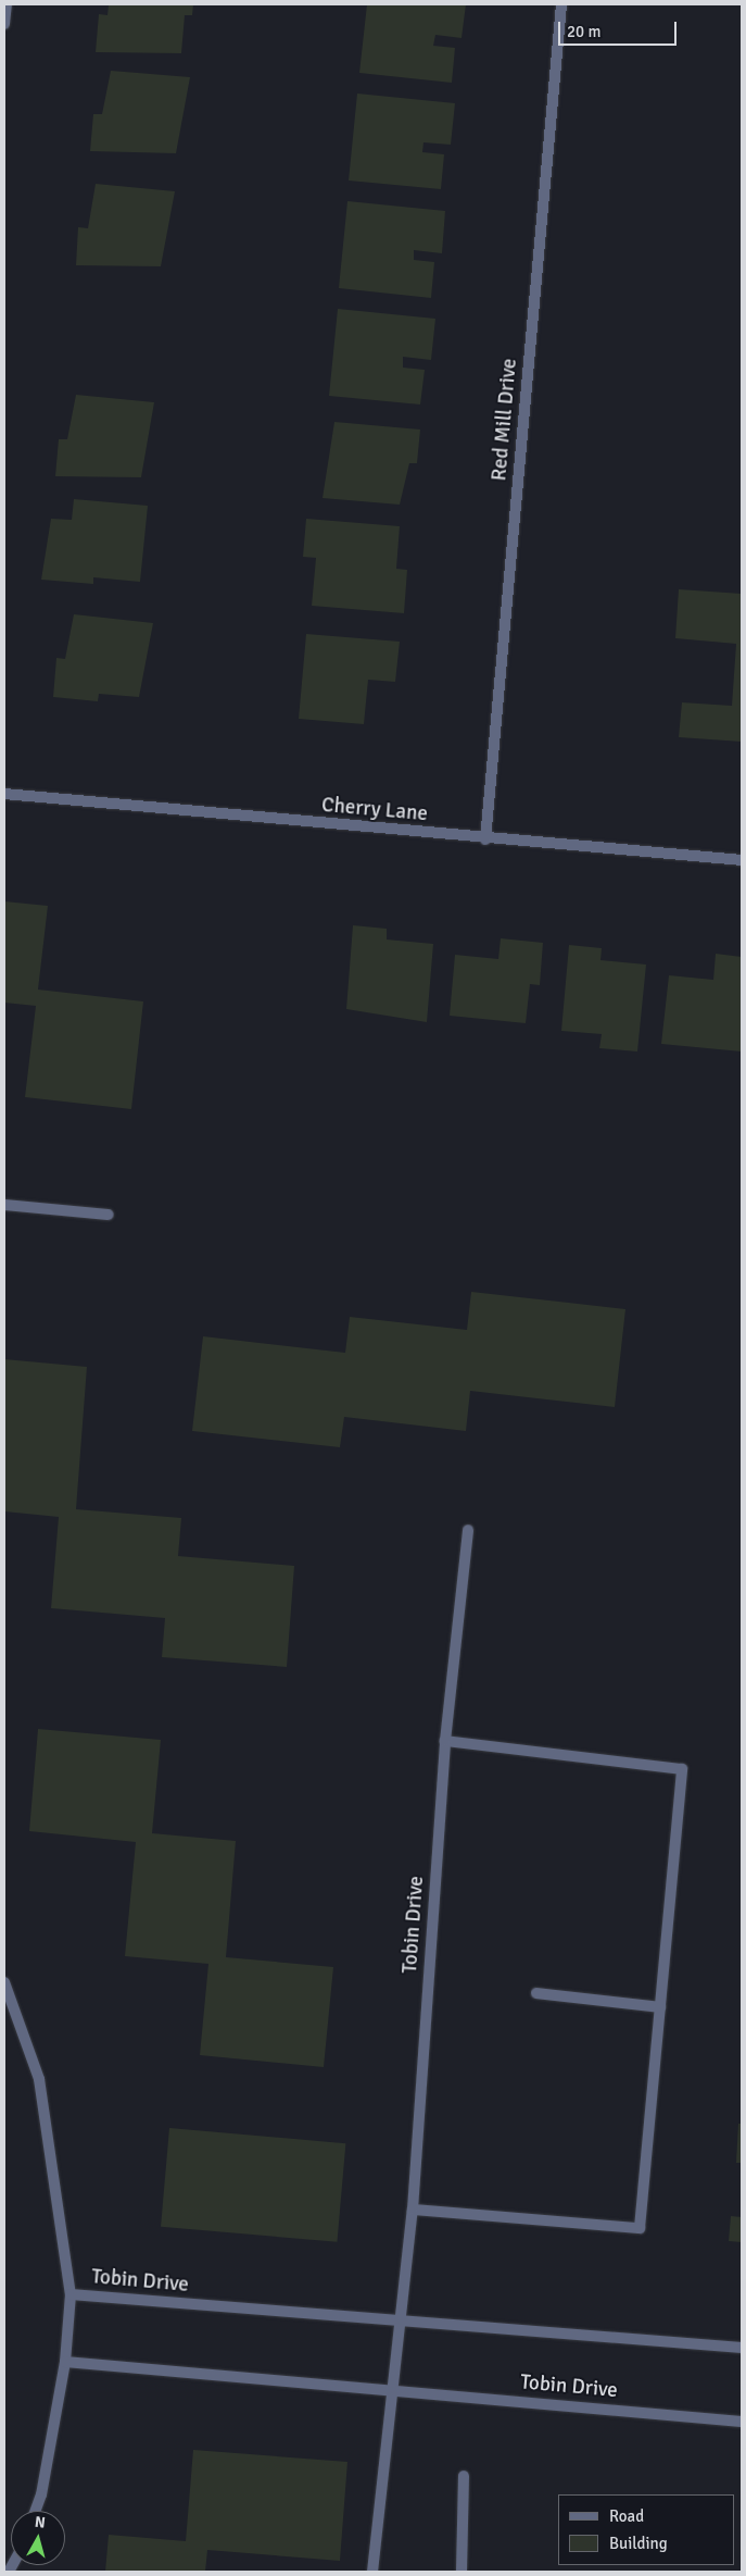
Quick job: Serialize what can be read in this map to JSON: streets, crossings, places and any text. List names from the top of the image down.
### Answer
{
  "streets": {
    "street": ["Red Mill Drive", "Cherry Lane", "Tobin Drive"]
  },
  "crossings": [
    ["Red Mill Drive", "Cherry Lane"]
  ],
  "legend": ["Road", "Building"],
  "scale_bar": "20 m",
  "north": "top"
}
